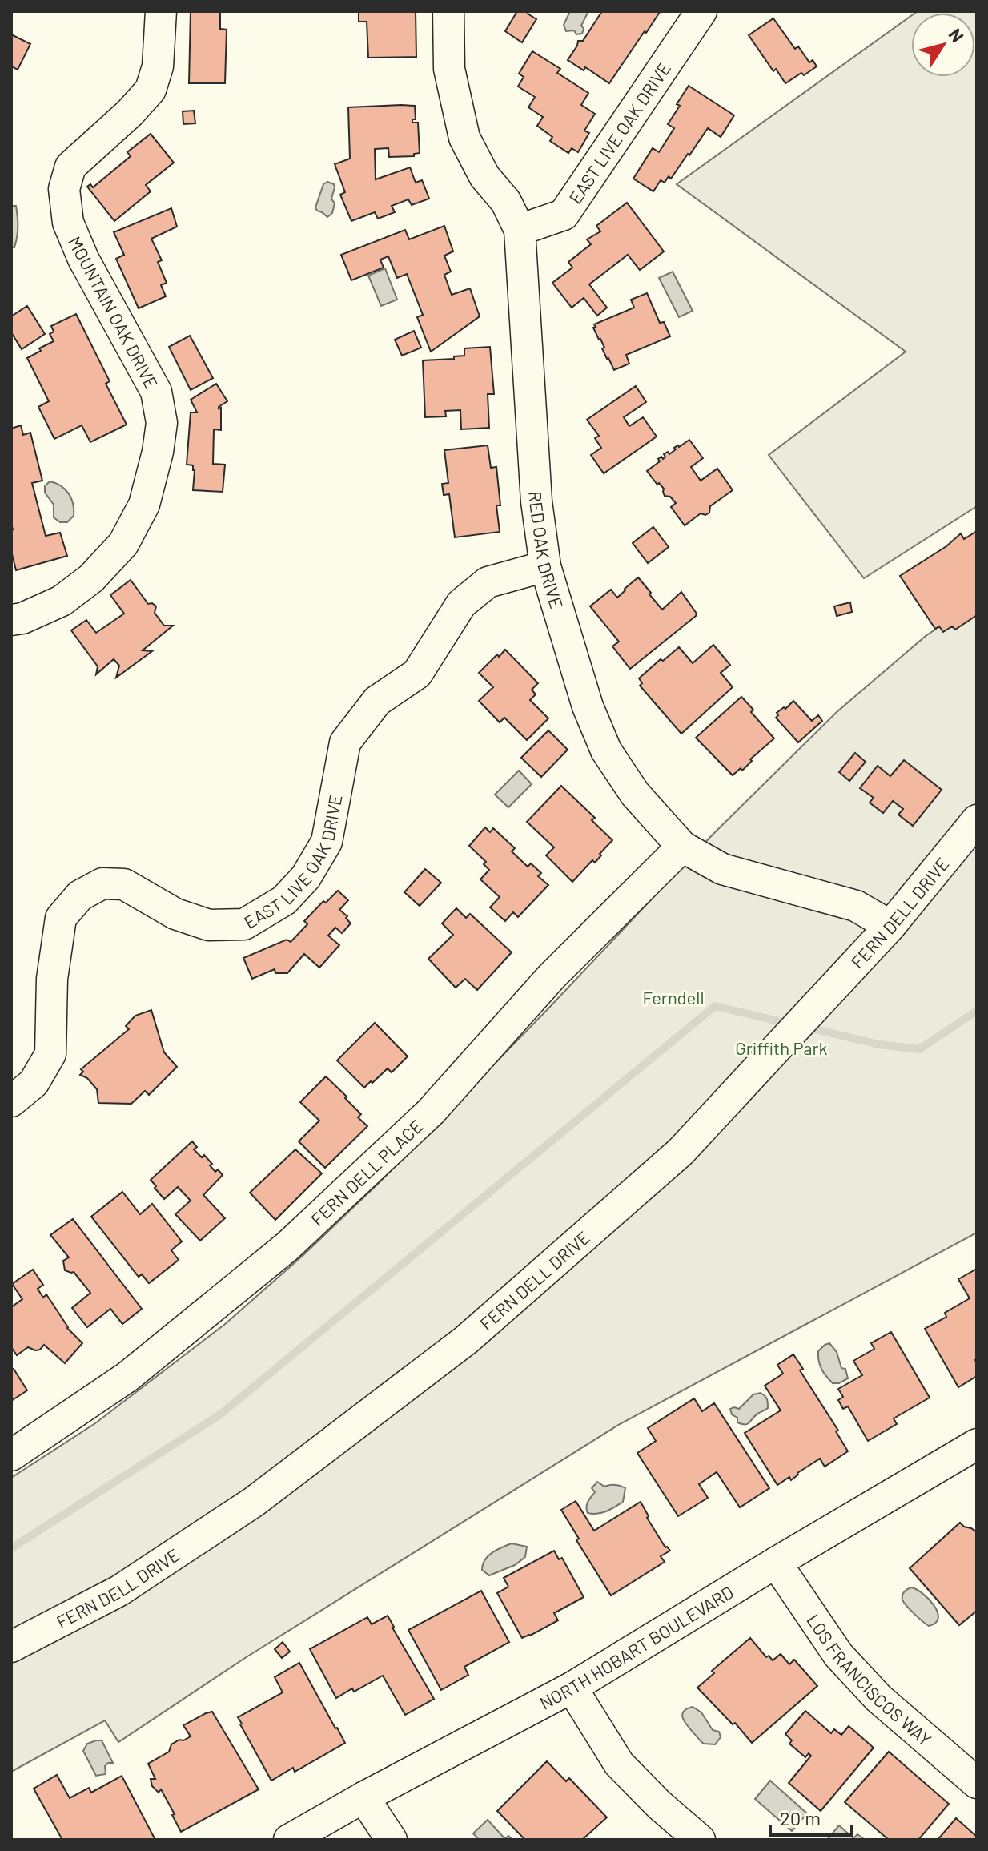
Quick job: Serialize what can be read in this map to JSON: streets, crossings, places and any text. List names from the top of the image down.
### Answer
{
  "streets": {
    "street": [
      "EAST LIVE OAK DRIVE",
      "MOUNTAIN OAK DRIVE",
      "RED OAK DRIVE",
      "FERN DELL DRIVE",
      "FERN DELL PLACE",
      "NORTH HOBART BOULEVARD",
      "LOS FRANCISCOS WAY"
    ]
  },
  "crossings": [
    ["EAST LIVE OAK DRIVE", "RED OAK DRIVE"],
    ["RED OAK DRIVE", "FERN DELL DRIVE"],
    ["RED OAK DRIVE", "FERN DELL PLACE"],
    ["NORTH HOBART BOULEVARD", "LOS FRANCISCOS WAY"]
  ],
  "parks": ["Ferndell", "Griffith Park"],
  "scale_bar": "20 m",
  "north": "top right"
}
